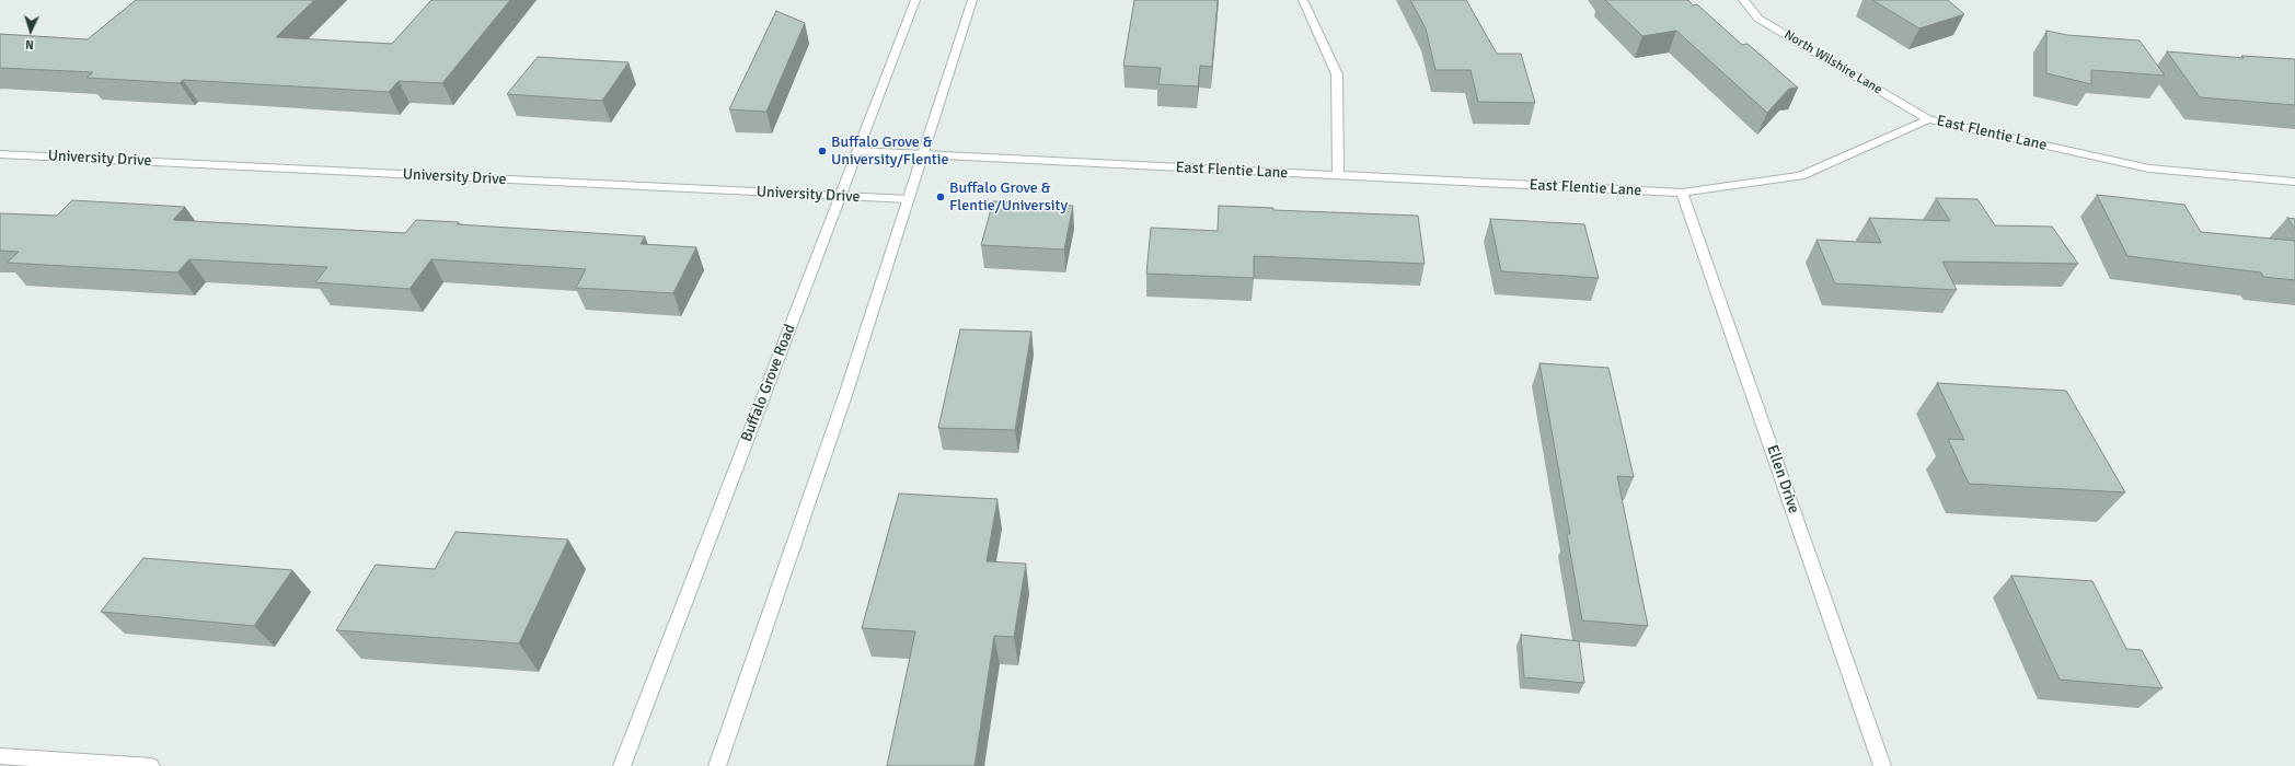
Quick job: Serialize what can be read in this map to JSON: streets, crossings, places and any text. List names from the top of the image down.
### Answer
{
  "streets": {
    "street": [
      "North Wilshire Lane",
      "East Flentie Lane",
      "University Drive",
      "Buffalo Grove Road",
      "Ellen Drive"
    ]
  },
  "crossings": [
    ["North Wilshire Lane", "East Flentie Lane"],
    ["East Flentie Lane", "Buffalo Grove Road"],
    ["East Flentie Lane", "Ellen Drive"],
    ["University Drive", "Buffalo Grove Road"]
  ],
  "places": ["Buffalo Grove & University/Flentie", "Buffalo Grove & Flentie/University"],
  "north": "bottom"
}
